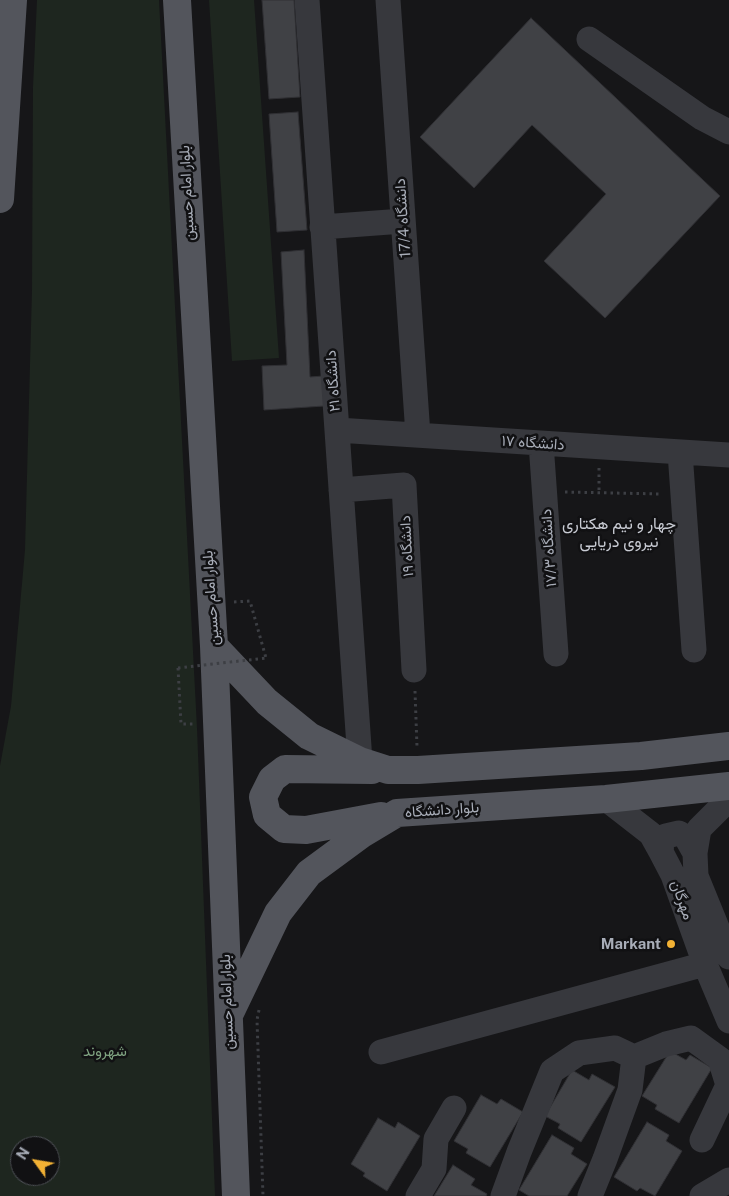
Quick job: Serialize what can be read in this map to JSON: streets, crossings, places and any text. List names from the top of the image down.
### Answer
{
  "streets": {
    "main road": ["بلوار امام حسین", "بلوار دانشگاه"],
    "street": [
      "دانشگاه 17/4",
      "دانشگاه ۲۱",
      "دانشگاه ۱۷",
      "دانشگاه ۱۹",
      "دانشگاه ۱۷/۳",
      "مهرگان"
    ]
  },
  "crossings": [
    ["بلوار امام حسین", "بلوار دانشگاه"],
    ["دانشگاه 17/4", "دانشگاه ۱۷"],
    ["دانشگاه ۲۱", "دانشگاه ۱۷"],
    ["دانشگاه ۲۱", "دانشگاه ۱۹"],
    ["دانشگاه ۱۷", "دانشگاه ۱۷/۳"],
    ["بلوار دانشگاه", "مهرگان"]
  ],
  "districts": ["چهار و نیم هکتاری نیروی دریایی"],
  "parks": ["شهروند"],
  "places": ["Markant"],
  "north": "top left"
}
